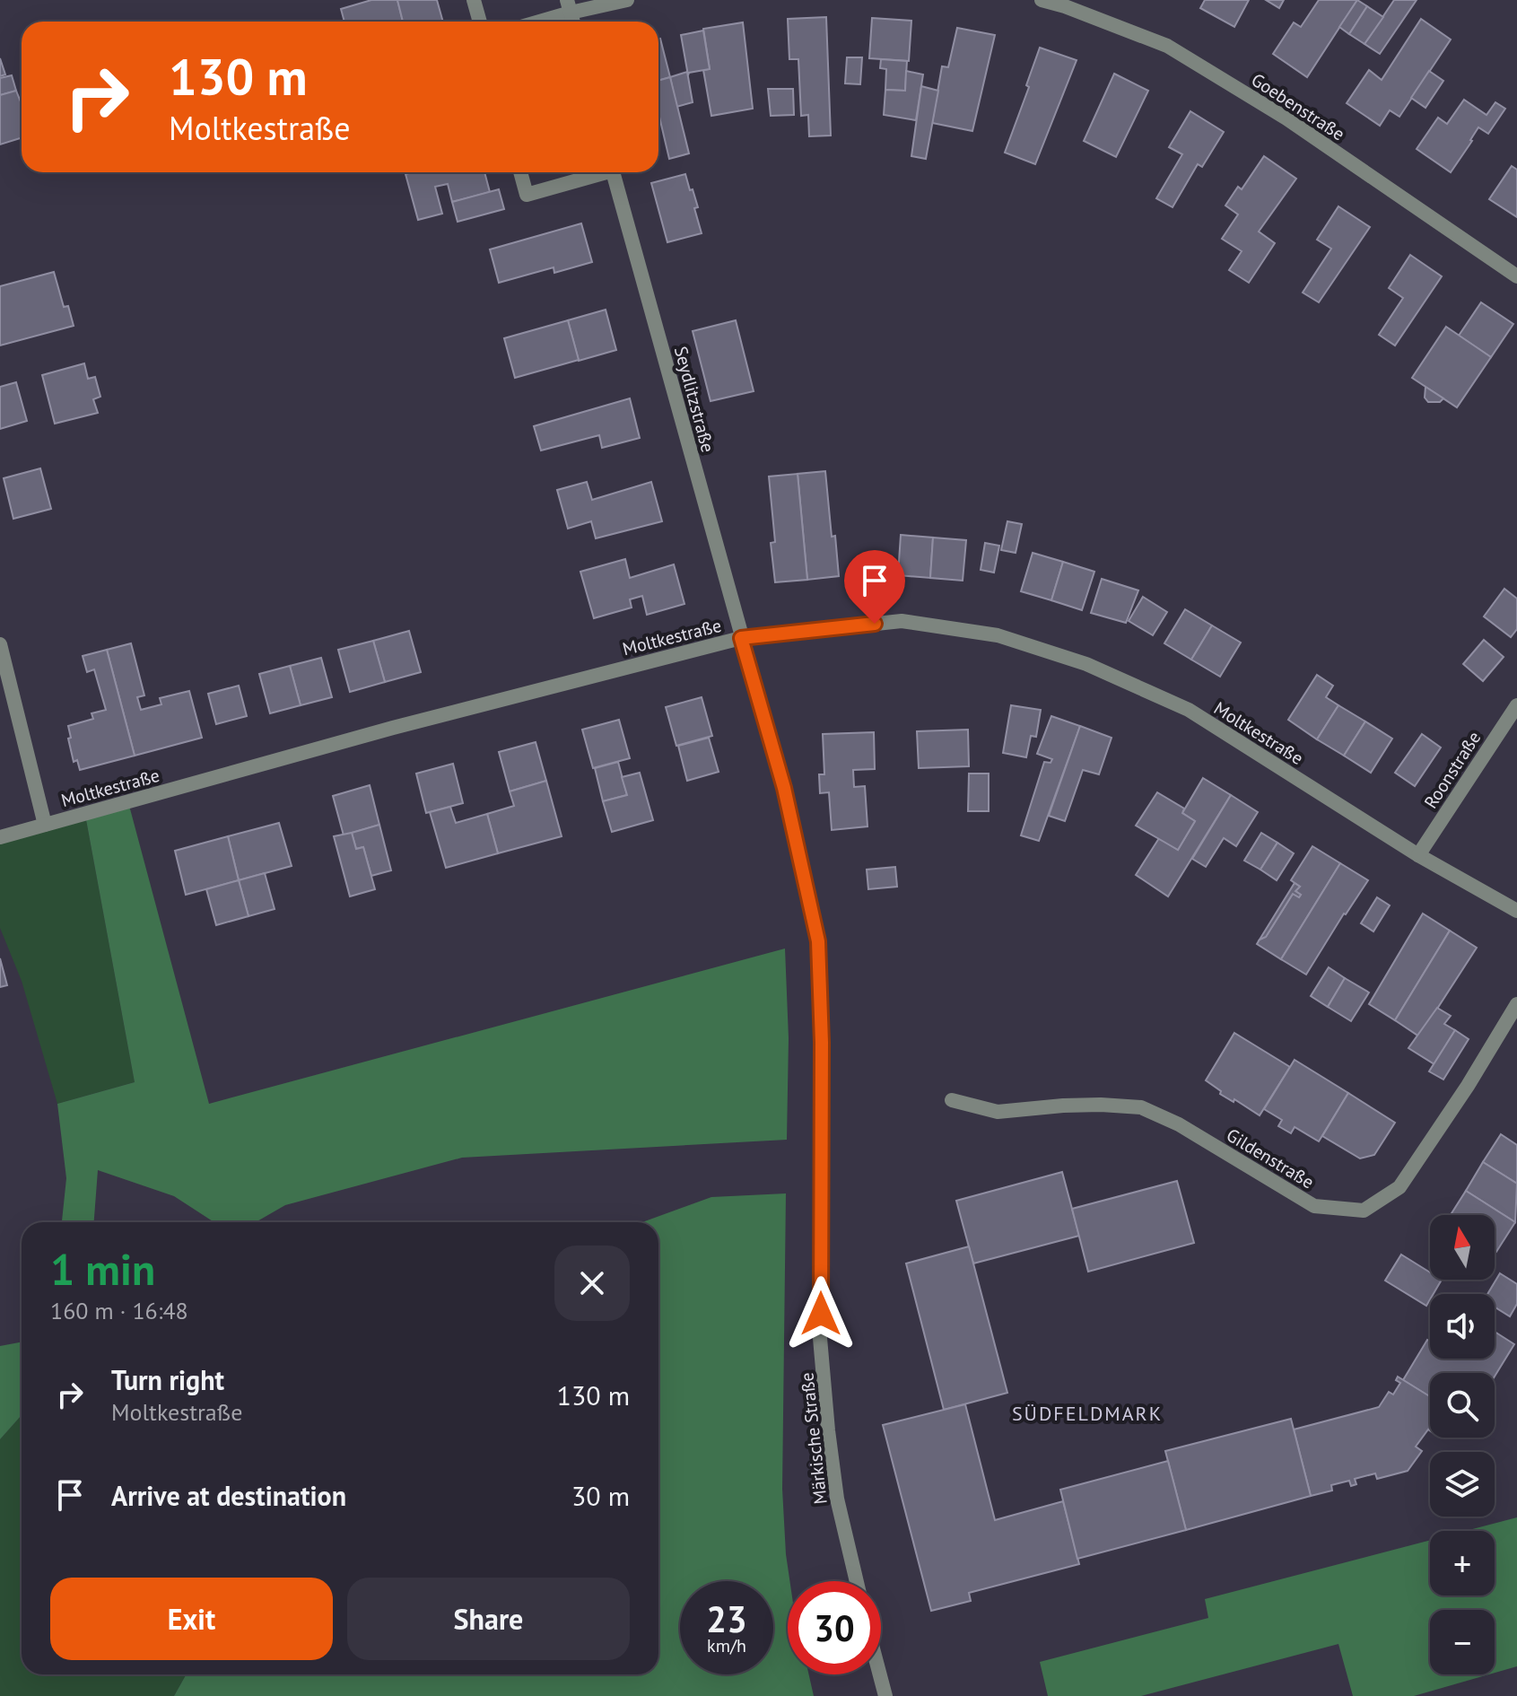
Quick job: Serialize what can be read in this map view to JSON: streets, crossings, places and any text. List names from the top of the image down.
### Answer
{
  "streets": {
    "street": [
      "Goebenstraße",
      "Seydlitzstraße",
      "Moltkestraße",
      "Roonstraße",
      "Gildenstraße",
      "Märkische Straße"
    ]
  },
  "crossings": [
    ["Seydlitzstraße", "Moltkestraße"],
    ["Seydlitzstraße", "Märkische Straße"],
    ["Moltkestraße", "Roonstraße"],
    ["Moltkestraße", "Märkische Straße"]
  ],
  "districts": ["SÜDFELDMARK"],
  "north": "top",
  "page": {
    "turn": ["130 m", "Moltkestraße"],
    "map_buttons": ["+", "−"],
    "heading": ["1 min", "160 m · 16:48"],
    "list": [
      {
        "name": "Turn right",
        "note": "Moltkestraße",
        "value": "130 m"
      },
      {
        "name": "Arrive at destination",
        "value": "30 m"
      }
    ],
    "buttons": ["Exit", "Share"],
    "speed": "23 km/h",
    "limit": "30"
  }
}
